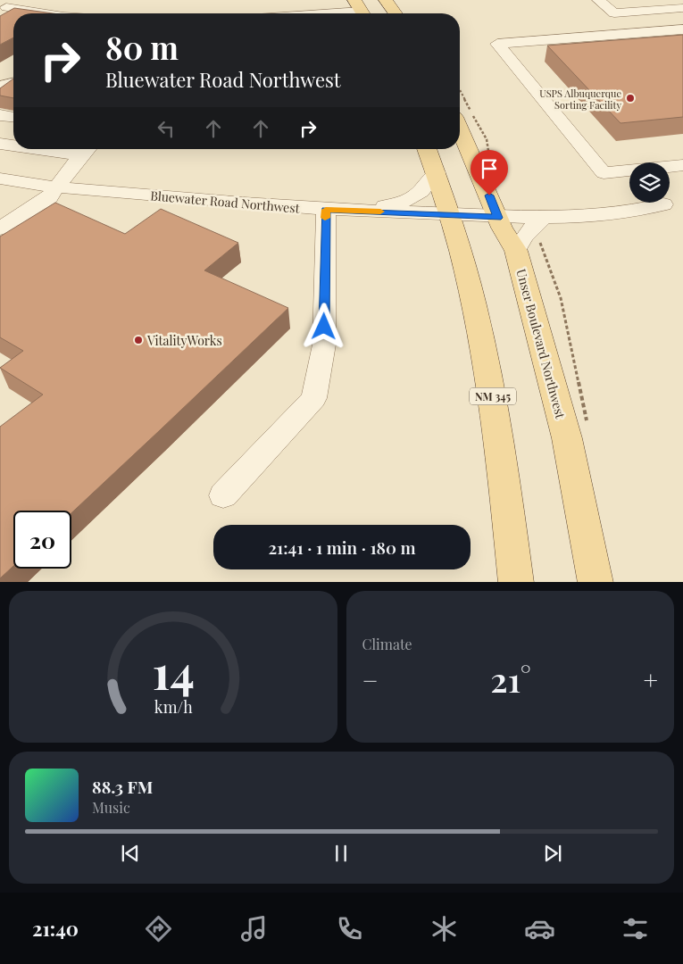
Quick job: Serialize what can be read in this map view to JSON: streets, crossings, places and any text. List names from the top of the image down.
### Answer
{
  "streets": {
    "main road": ["Unser Boulevard Northwest", "NM 345"],
    "street": ["Bluewater Road Northwest"]
  },
  "crossings": [
    ["Bluewater Road Northwest", "Unser Boulevard Northwest"],
    ["Bluewater Road Northwest", "NM 345"]
  ],
  "places": ["USPS Albuquerque Sorting Facility", "VitalityWorks"],
  "page": {
    "turn": ["80 m", "Bluewater Road Northwest"],
    "limit": "20",
    "trip": "21:41 · 1 min · 180 m",
    "tile": "Climate",
    "heat": ["−", "21°", "+"],
    "song": ["88.3 FM", "Music"],
    "tabs": "21:40",
    "gauge": ["14", "km/h"]
  }
}
